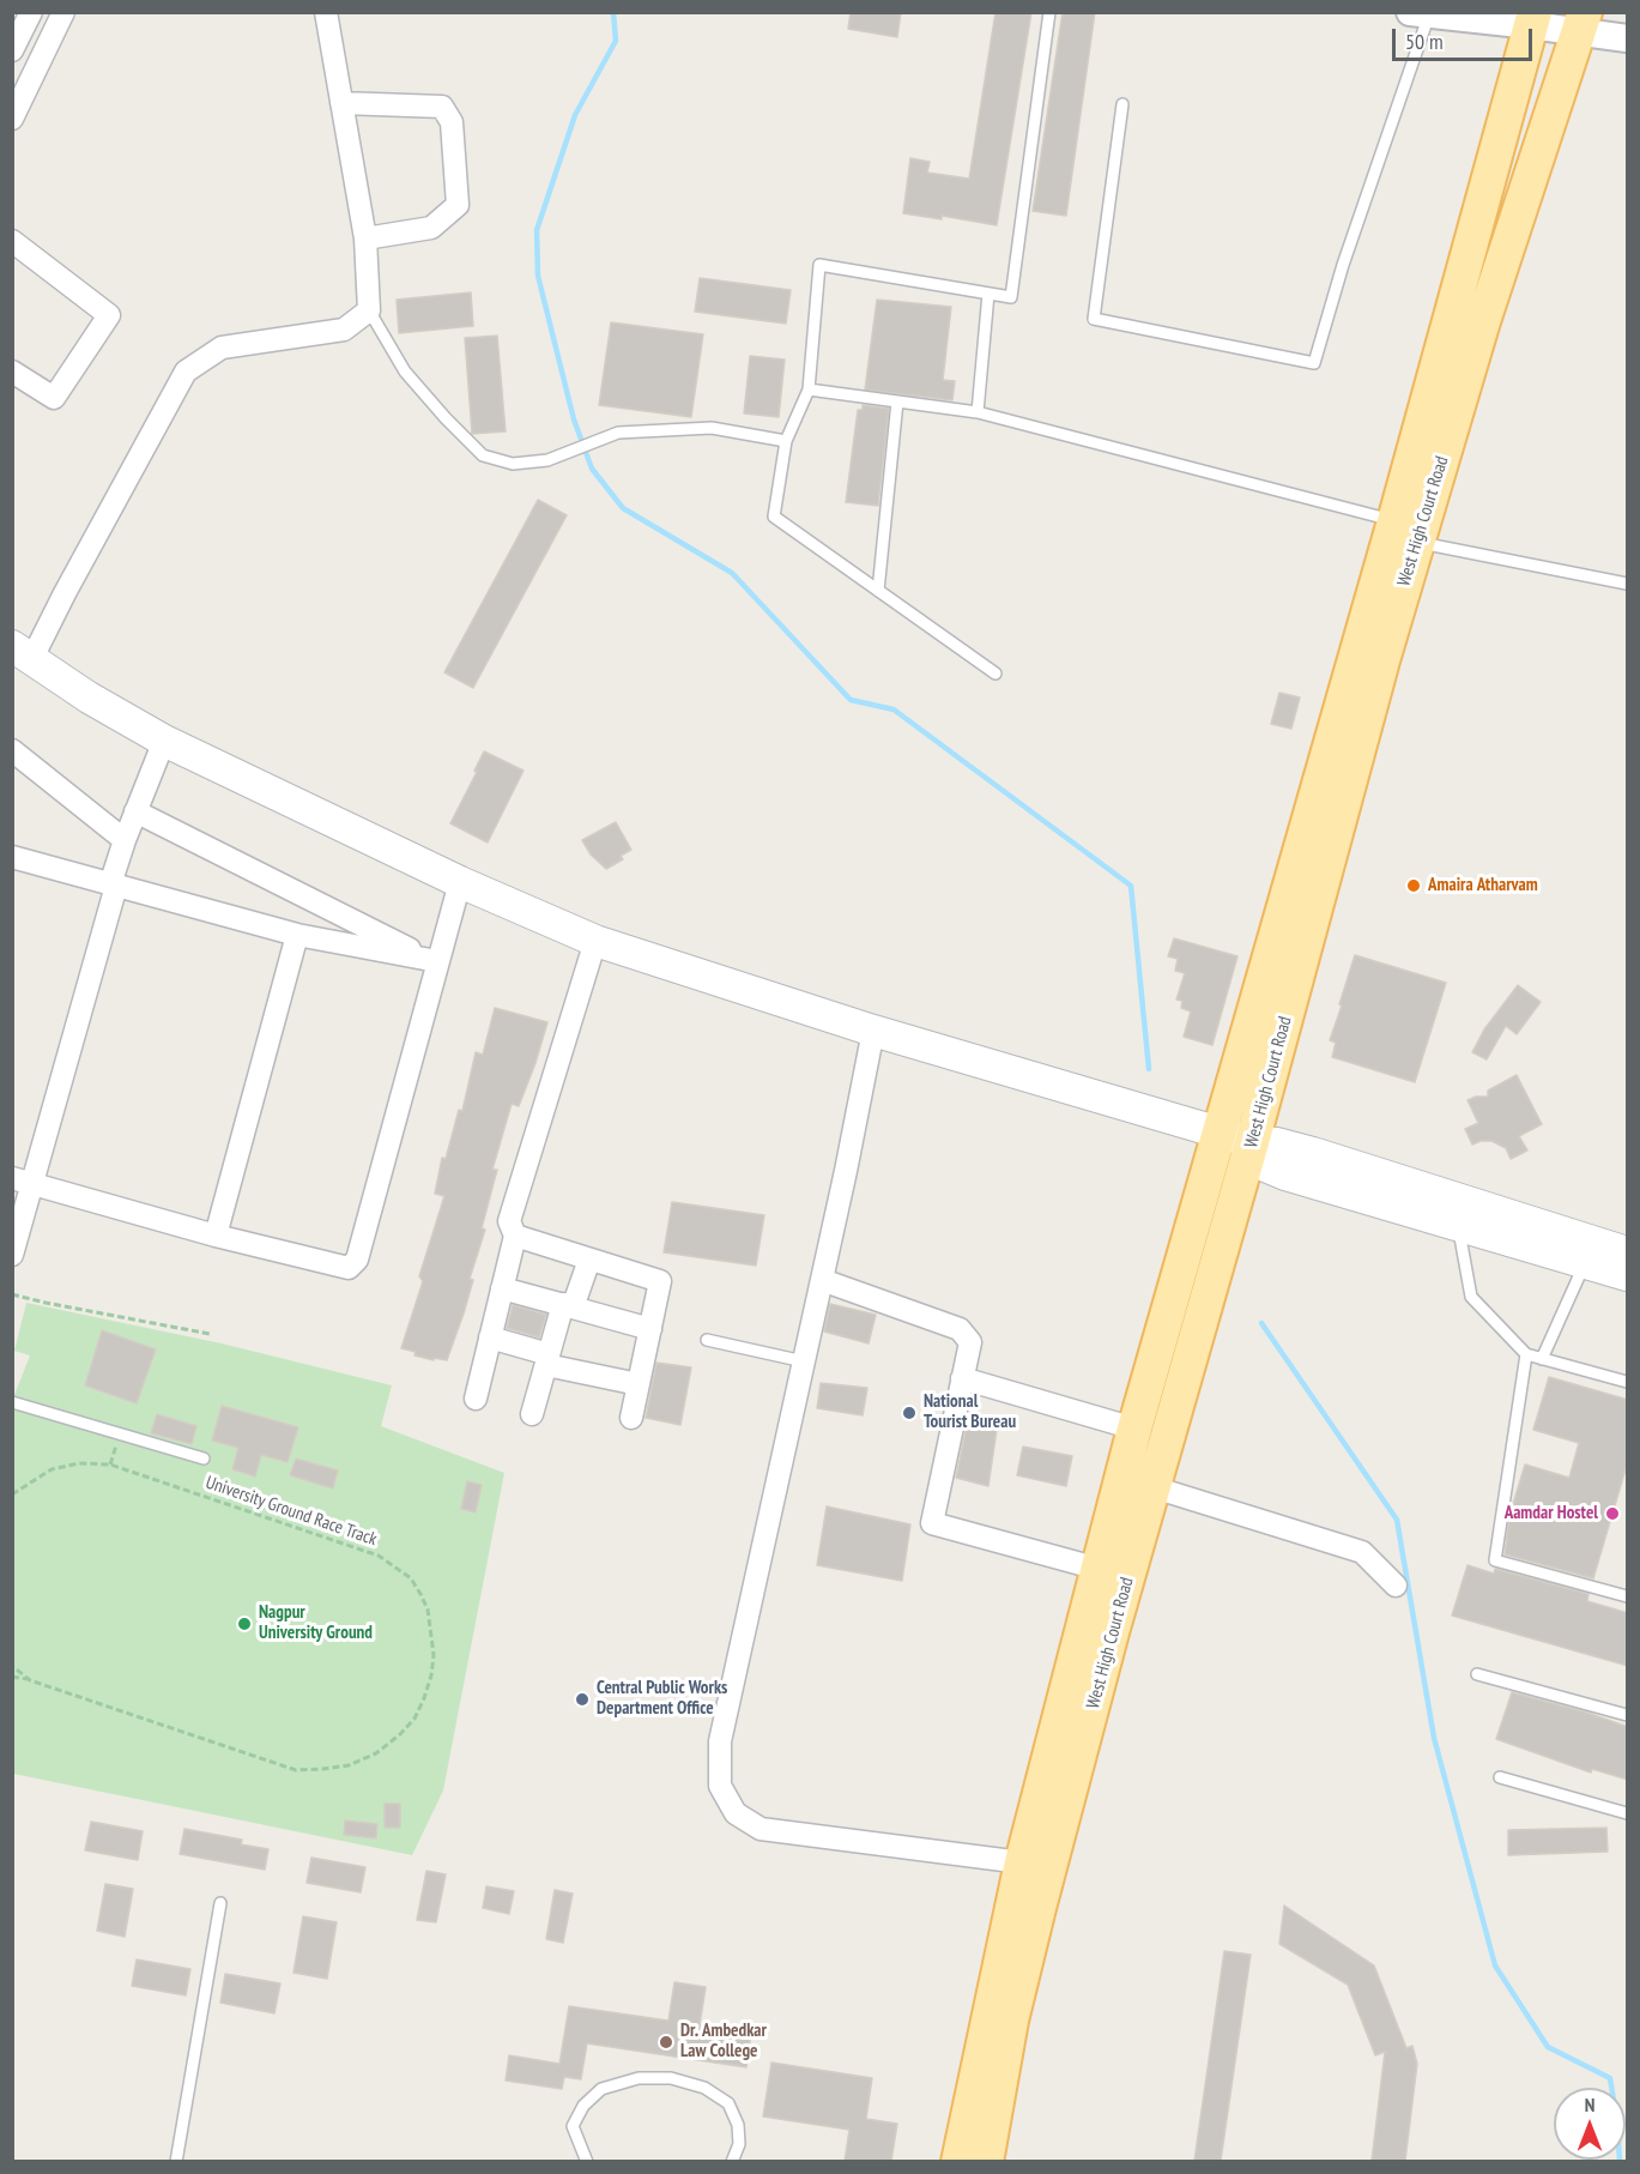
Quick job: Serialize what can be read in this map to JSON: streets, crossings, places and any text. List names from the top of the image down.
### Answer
{
  "streets": {
    "main road": ["West High Court Road"],
    "path": ["University Ground Race Track"]
  },
  "places": [
    "Amaira Atharvam",
    "National Tourist Bureau",
    "Aamdar Hostel",
    "Nagpur University Ground",
    "Central Public Works Department Office",
    "Dr. Ambedkar Law College"
  ],
  "scale_bar": "50 m",
  "north": "top"
}
